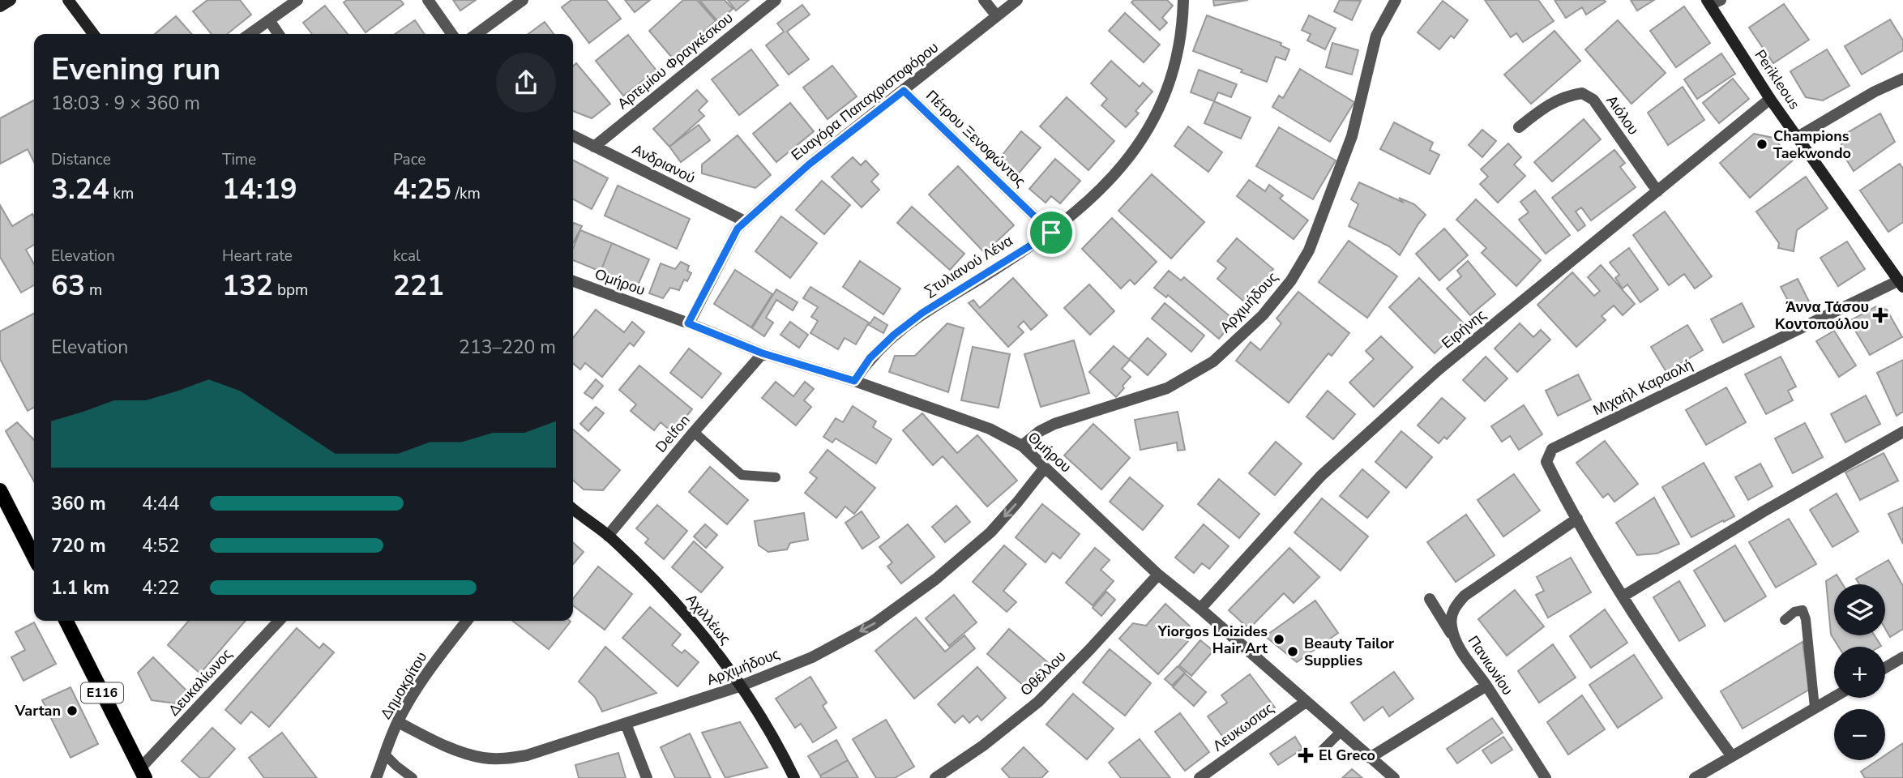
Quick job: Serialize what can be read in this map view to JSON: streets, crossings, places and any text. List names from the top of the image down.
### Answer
{
  "streets": {
    "main road": ["E116"],
    "street": [
      "Αρτεμίου Φραγκέσκου",
      "Perikleous",
      "Ευαγόρα Παπαχριστοφόρου",
      "Αιόλου",
      "Πέτρου Ξενοφώντος",
      "Ανδριανού",
      "Στυλιανού Λένα",
      "Ομήρου",
      "Αρχιμήδους",
      "Ειρήνης",
      "Μιχαήλ Καραολή",
      "Delfon",
      "Αχιλλέως",
      "Πανιωνίου",
      "Οθέλλου",
      "Δευκαλίωνος",
      "Δημοκρίτου",
      "Λευκωσιας"
    ]
  },
  "crossings": [
    ["Αρτεμίου Φραγκέσκου", "Ανδριανού"],
    ["Perikleous", "Ειρήνης"],
    ["Perikleous", "Μιχαήλ Καραολή"],
    ["Ευαγόρα Παπαχριστοφόρου", "Πέτρου Ξενοφώντος"],
    ["Ευαγόρα Παπαχριστοφόρου", "Ανδριανού"],
    ["Ευαγόρα Παπαχριστοφόρου", "Ομήρου"],
    ["Αιόλου", "Ειρήνης"],
    ["Πέτρου Ξενοφώντος", "Στυλιανού Λένα"],
    ["Στυλιανού Λένα", "Ομήρου"],
    ["Ομήρου", "Αρχιμήδους"],
    ["Ομήρου", "Ειρήνης"],
    ["Ομήρου", "Delfon"],
    ["Ομήρου", "Οθέλλου"],
    ["Ομήρου", "Λευκωσιας"],
    ["Αρχιμήδους", "Αχιλλέως"],
    ["Αρχιμήδους", "Δημοκρίτου"],
    ["Μιχαήλ Καραολή", "Πανιωνίου"],
    ["Delfon", "Αχιλλέως"],
    ["Δευκαλίωνος", "E116"]
  ],
  "places": {
    "other": [
      "Champions Taekwondo",
      "Yiorgos Loizides Hair Art",
      "Beauty Tailor Supplies",
      "Vartan"
    ],
    "health": ["Άννα Τάσου Κοντοπούλου", "El Greco"]
  },
  "page": {
    "heading": ["Evening run", "18:03 · 9 × 360 m"],
    "stats": [
      ["Distance", "3.24 km"],
      ["Time", "14:19"],
      ["Pace", "4:25 /km"],
      ["Elevation", "63 m"],
      ["Heart rate", "132 bpm"],
      ["kcal", "221"]
    ],
    "chart": ["Elevation", "213–220 m"],
    "list": [
      {
        "name": "360 m",
        "note": "4:44"
      },
      {
        "name": "720 m",
        "note": "4:52"
      },
      {
        "name": "1.1 km",
        "note": "4:22"
      }
    ],
    "map_buttons": ["+", "−"]
  }
}
